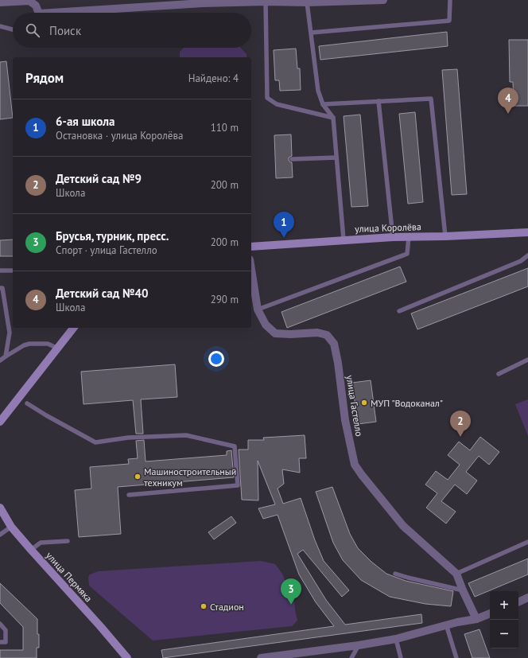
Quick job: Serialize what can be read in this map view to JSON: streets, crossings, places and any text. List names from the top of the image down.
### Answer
{
  "streets": {
    "main road": ["улица Королёва", "улица Пермяка"],
    "street": ["улица Гастелло"]
  },
  "places": ["МУП \"Водоканал\"", "Машиностроительный техникум", "Стадион"],
  "page": {
    "search": "Поиск",
    "heading": ["Рядом", "Найдено: 4"],
    "pins": [
      "4",
      "1",
      "2",
      "3"
    ],
    "list": [
      {
        "mark": "1",
        "name": "6-ая школа",
        "note": "Остановка · улица Королёва",
        "value": "110 m"
      },
      {
        "mark": "2",
        "name": "Детский сад №9",
        "note": "Школа",
        "value": "200 m"
      },
      {
        "mark": "3",
        "name": "Брусья, турник, пресс.",
        "note": "Спорт · улица Гастелло",
        "value": "200 m"
      },
      {
        "mark": "4",
        "name": "Детский сад №40",
        "note": "Школа",
        "value": "290 m"
      }
    ],
    "map_buttons": ["+", "−"]
  }
}
